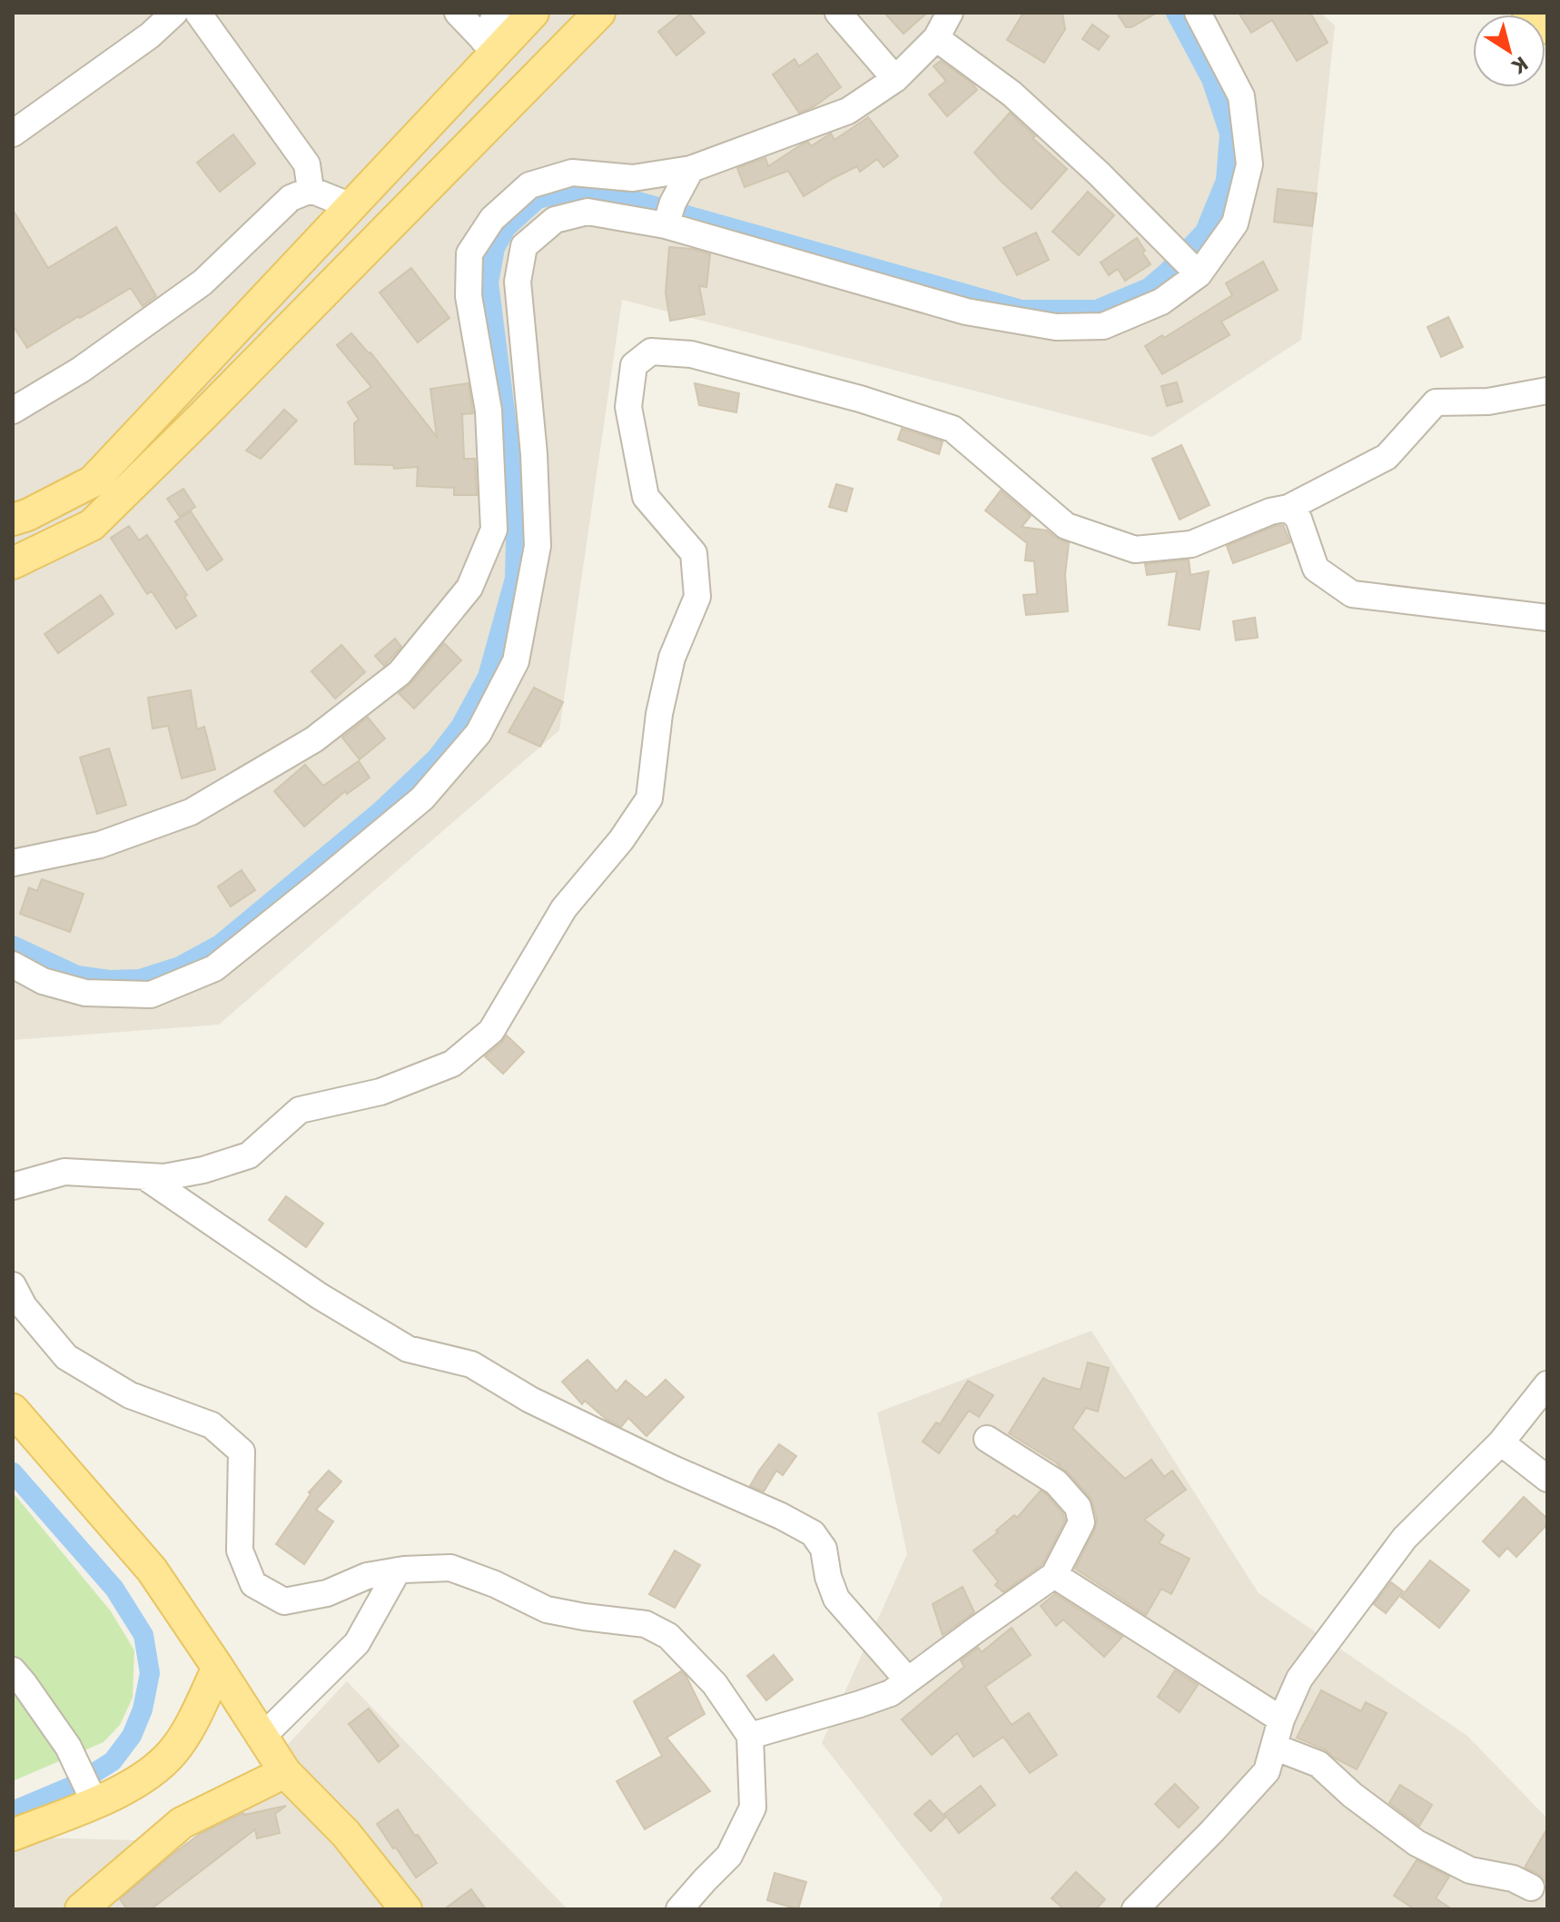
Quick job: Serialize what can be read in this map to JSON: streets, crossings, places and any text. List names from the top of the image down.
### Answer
{
  "north": "bottom right"
}
